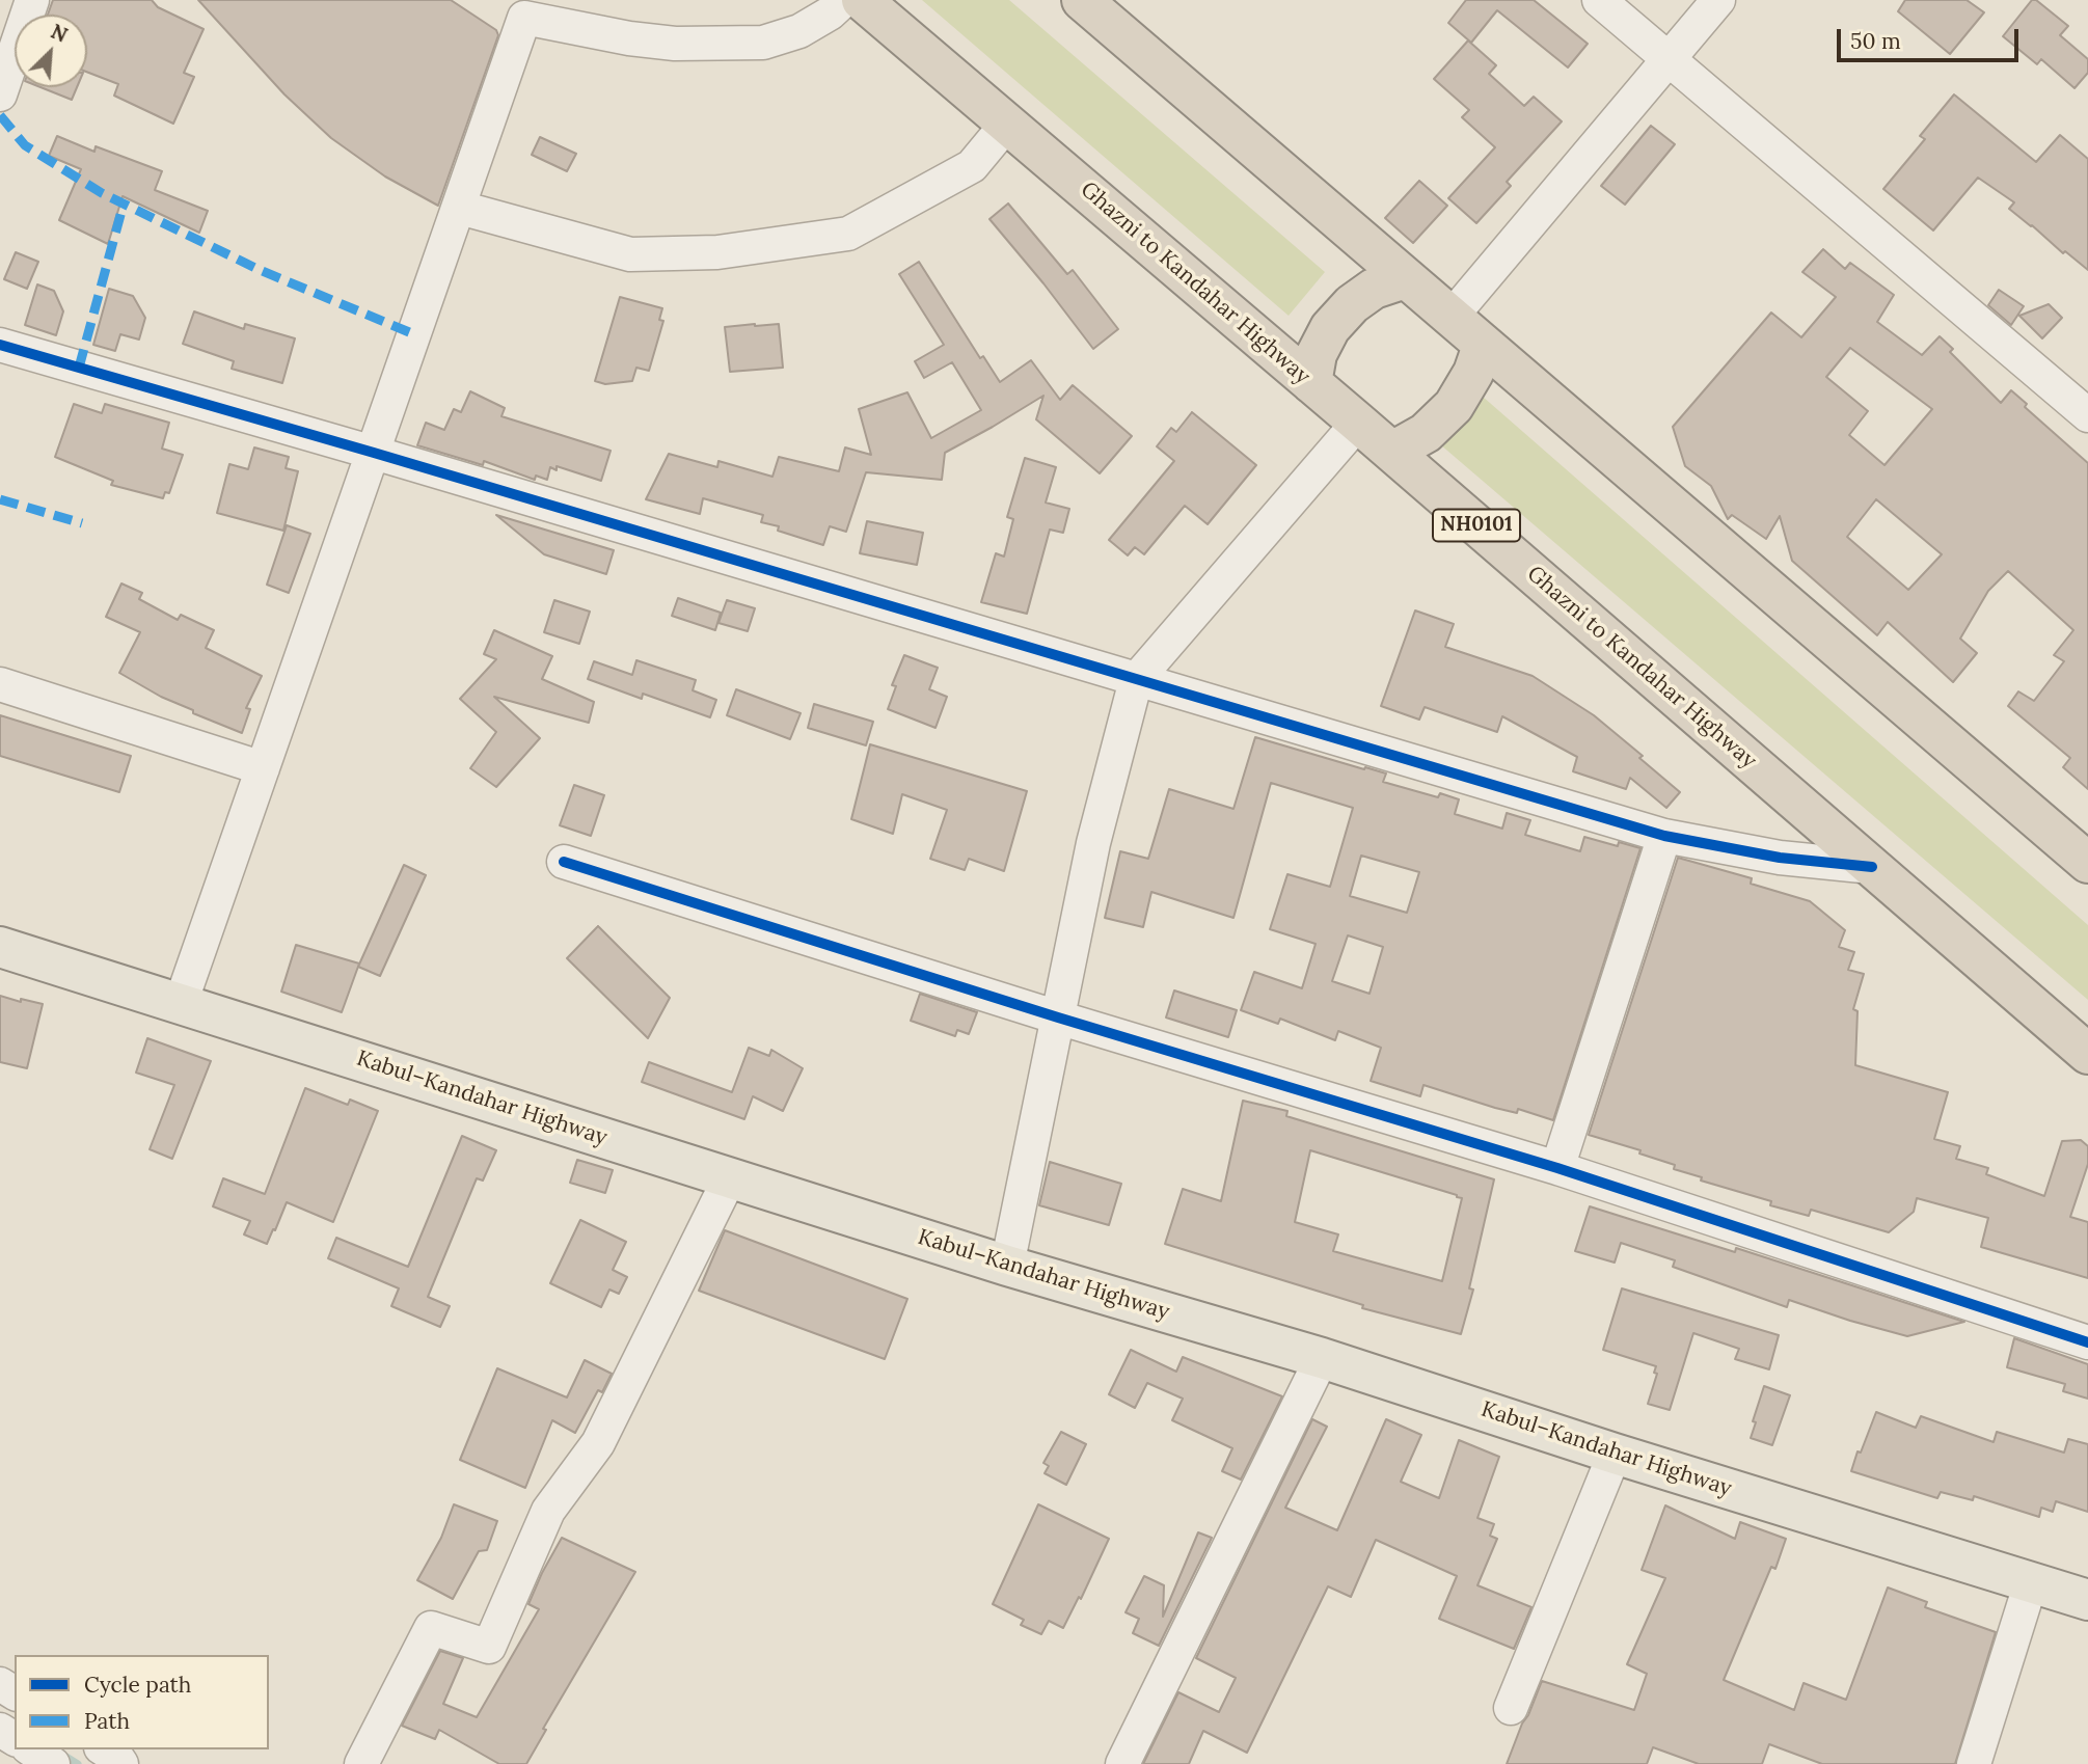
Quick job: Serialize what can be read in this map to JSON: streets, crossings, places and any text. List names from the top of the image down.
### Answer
{
  "streets": {
    "highway": ["Ghazni to Kandahar Highway", "NH0101"],
    "main road": ["Kabul–Kandahar Highway"]
  },
  "legend": ["Cycle path", "Path"],
  "scale_bar": "50 m",
  "north": "top right"
}
